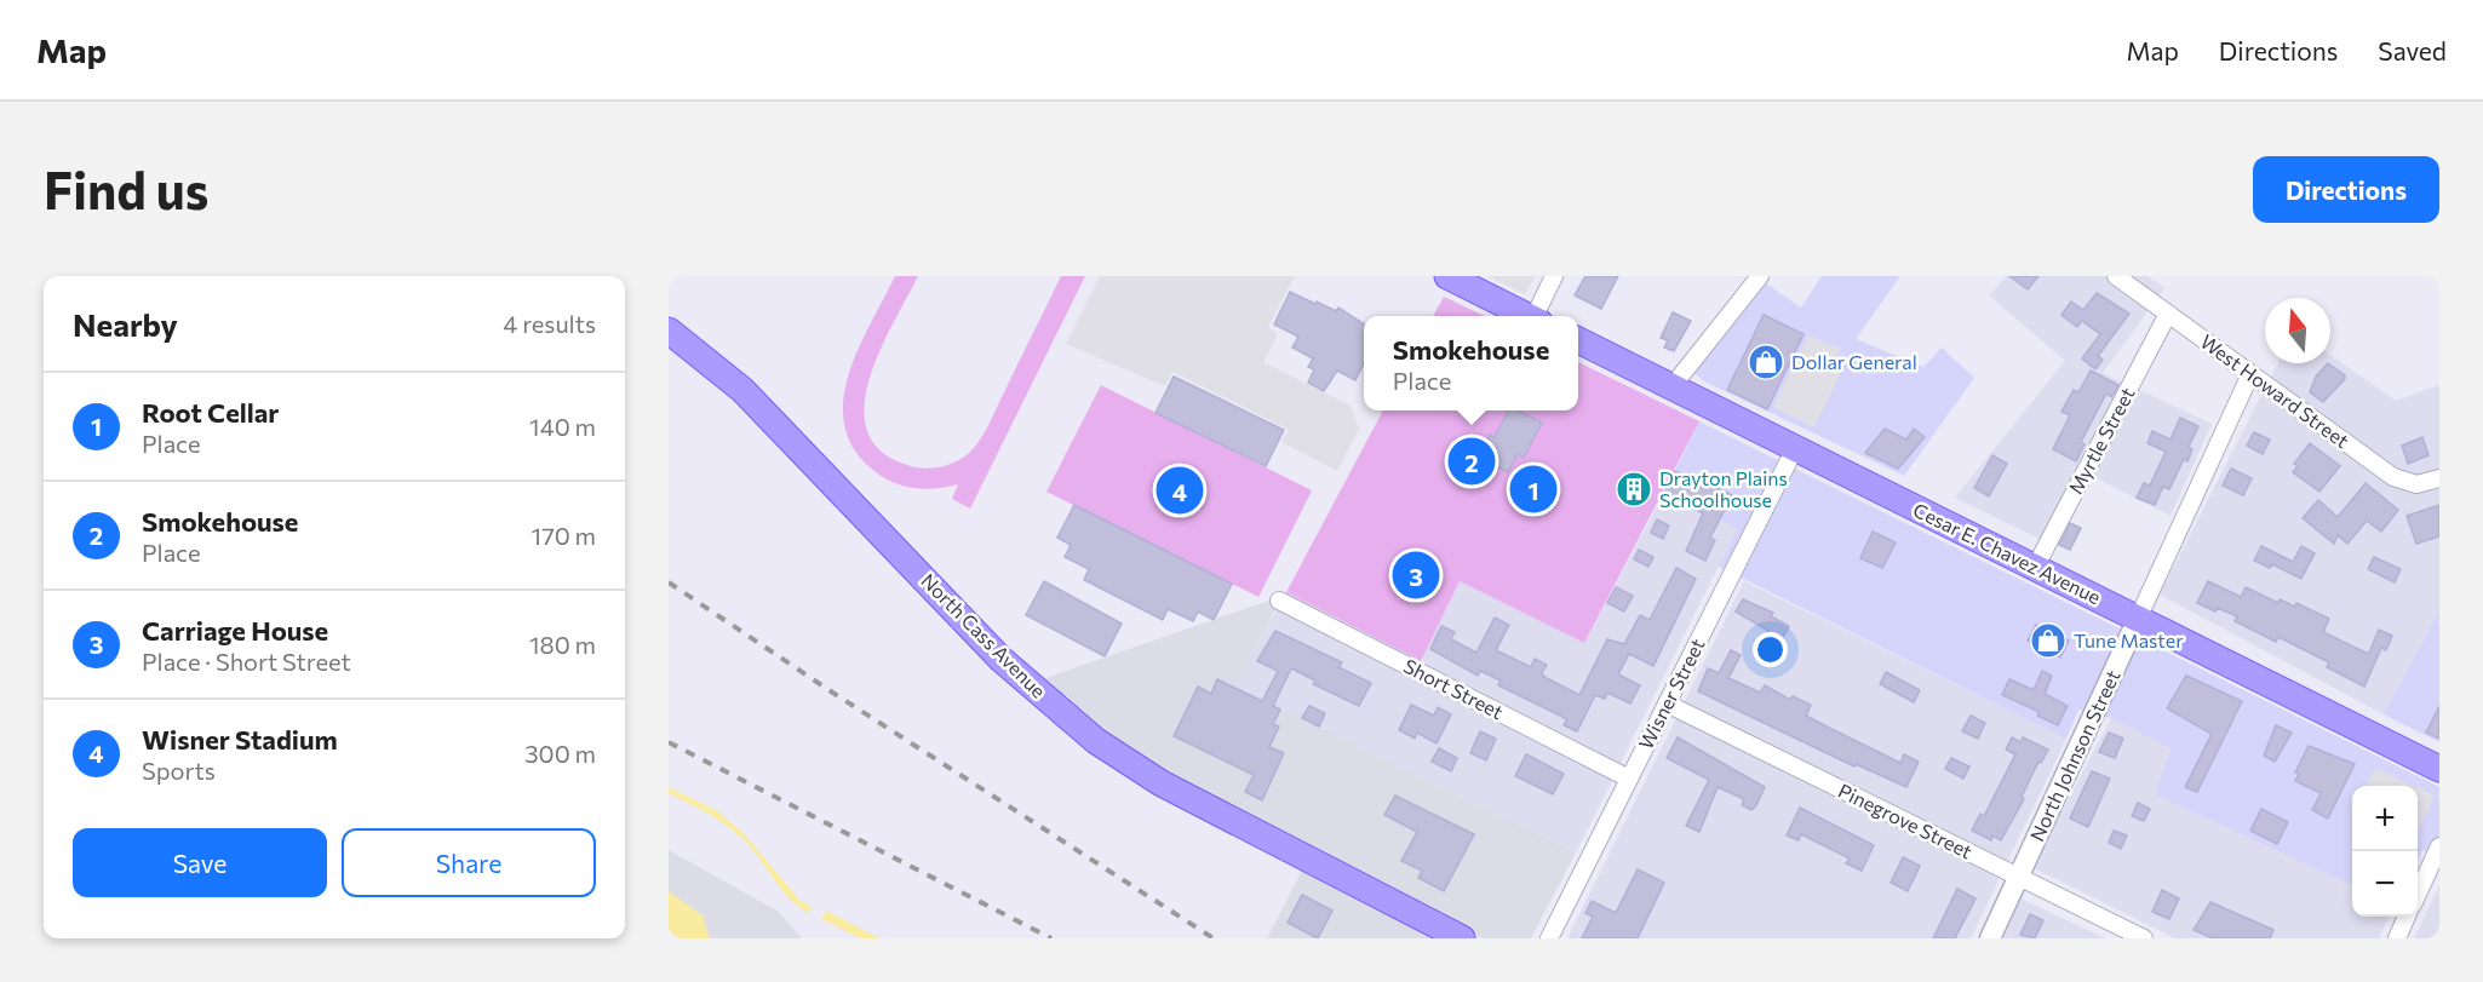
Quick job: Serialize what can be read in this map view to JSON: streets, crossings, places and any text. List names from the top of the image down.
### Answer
{
  "streets": {
    "main road": ["Cesar E. Chavez Avenue", "North Cass Avenue"],
    "street": [
      "West Howard Street",
      "Myrtle Street",
      "Short Street",
      "Wisner Street",
      "North Johnson Street",
      "Pinegrove Street"
    ]
  },
  "crossings": [
    ["West Howard Street", "Myrtle Street"],
    ["West Howard Street", "North Johnson Street"],
    ["Myrtle Street", "Cesar E. Chavez Avenue"],
    ["Cesar E. Chavez Avenue", "Wisner Street"],
    ["Cesar E. Chavez Avenue", "North Johnson Street"],
    ["Short Street", "Wisner Street"],
    ["Wisner Street", "Pinegrove Street"],
    ["North Johnson Street", "Pinegrove Street"]
  ],
  "places": {
    "shop": ["Dollar General", "Tune Master"],
    "building": ["Drayton Plains Schoolhouse"]
  },
  "north": "top",
  "page": {
    "header": "Map",
    "nav": ["Map", "Directions", "Saved"],
    "buttons": [
      "Directions",
      ["Save", "Share"]
    ],
    "title": "Find us",
    "heading": ["Nearby", "4 results"],
    "popup": ["Smokehouse", "Place"],
    "list": [
      {
        "mark": "1",
        "name": "Root Cellar",
        "note": "Place",
        "value": "140 m"
      },
      {
        "mark": "2",
        "name": "Smokehouse",
        "note": "Place",
        "value": "170 m"
      },
      {
        "mark": "3",
        "name": "Carriage House",
        "note": "Place · Short Street",
        "value": "180 m"
      },
      {
        "mark": "4",
        "name": "Wisner Stadium",
        "note": "Sports",
        "value": "300 m"
      }
    ],
    "pins": [
      "2",
      "1",
      "4",
      "3"
    ],
    "map_buttons": ["+", "−"]
  }
}
